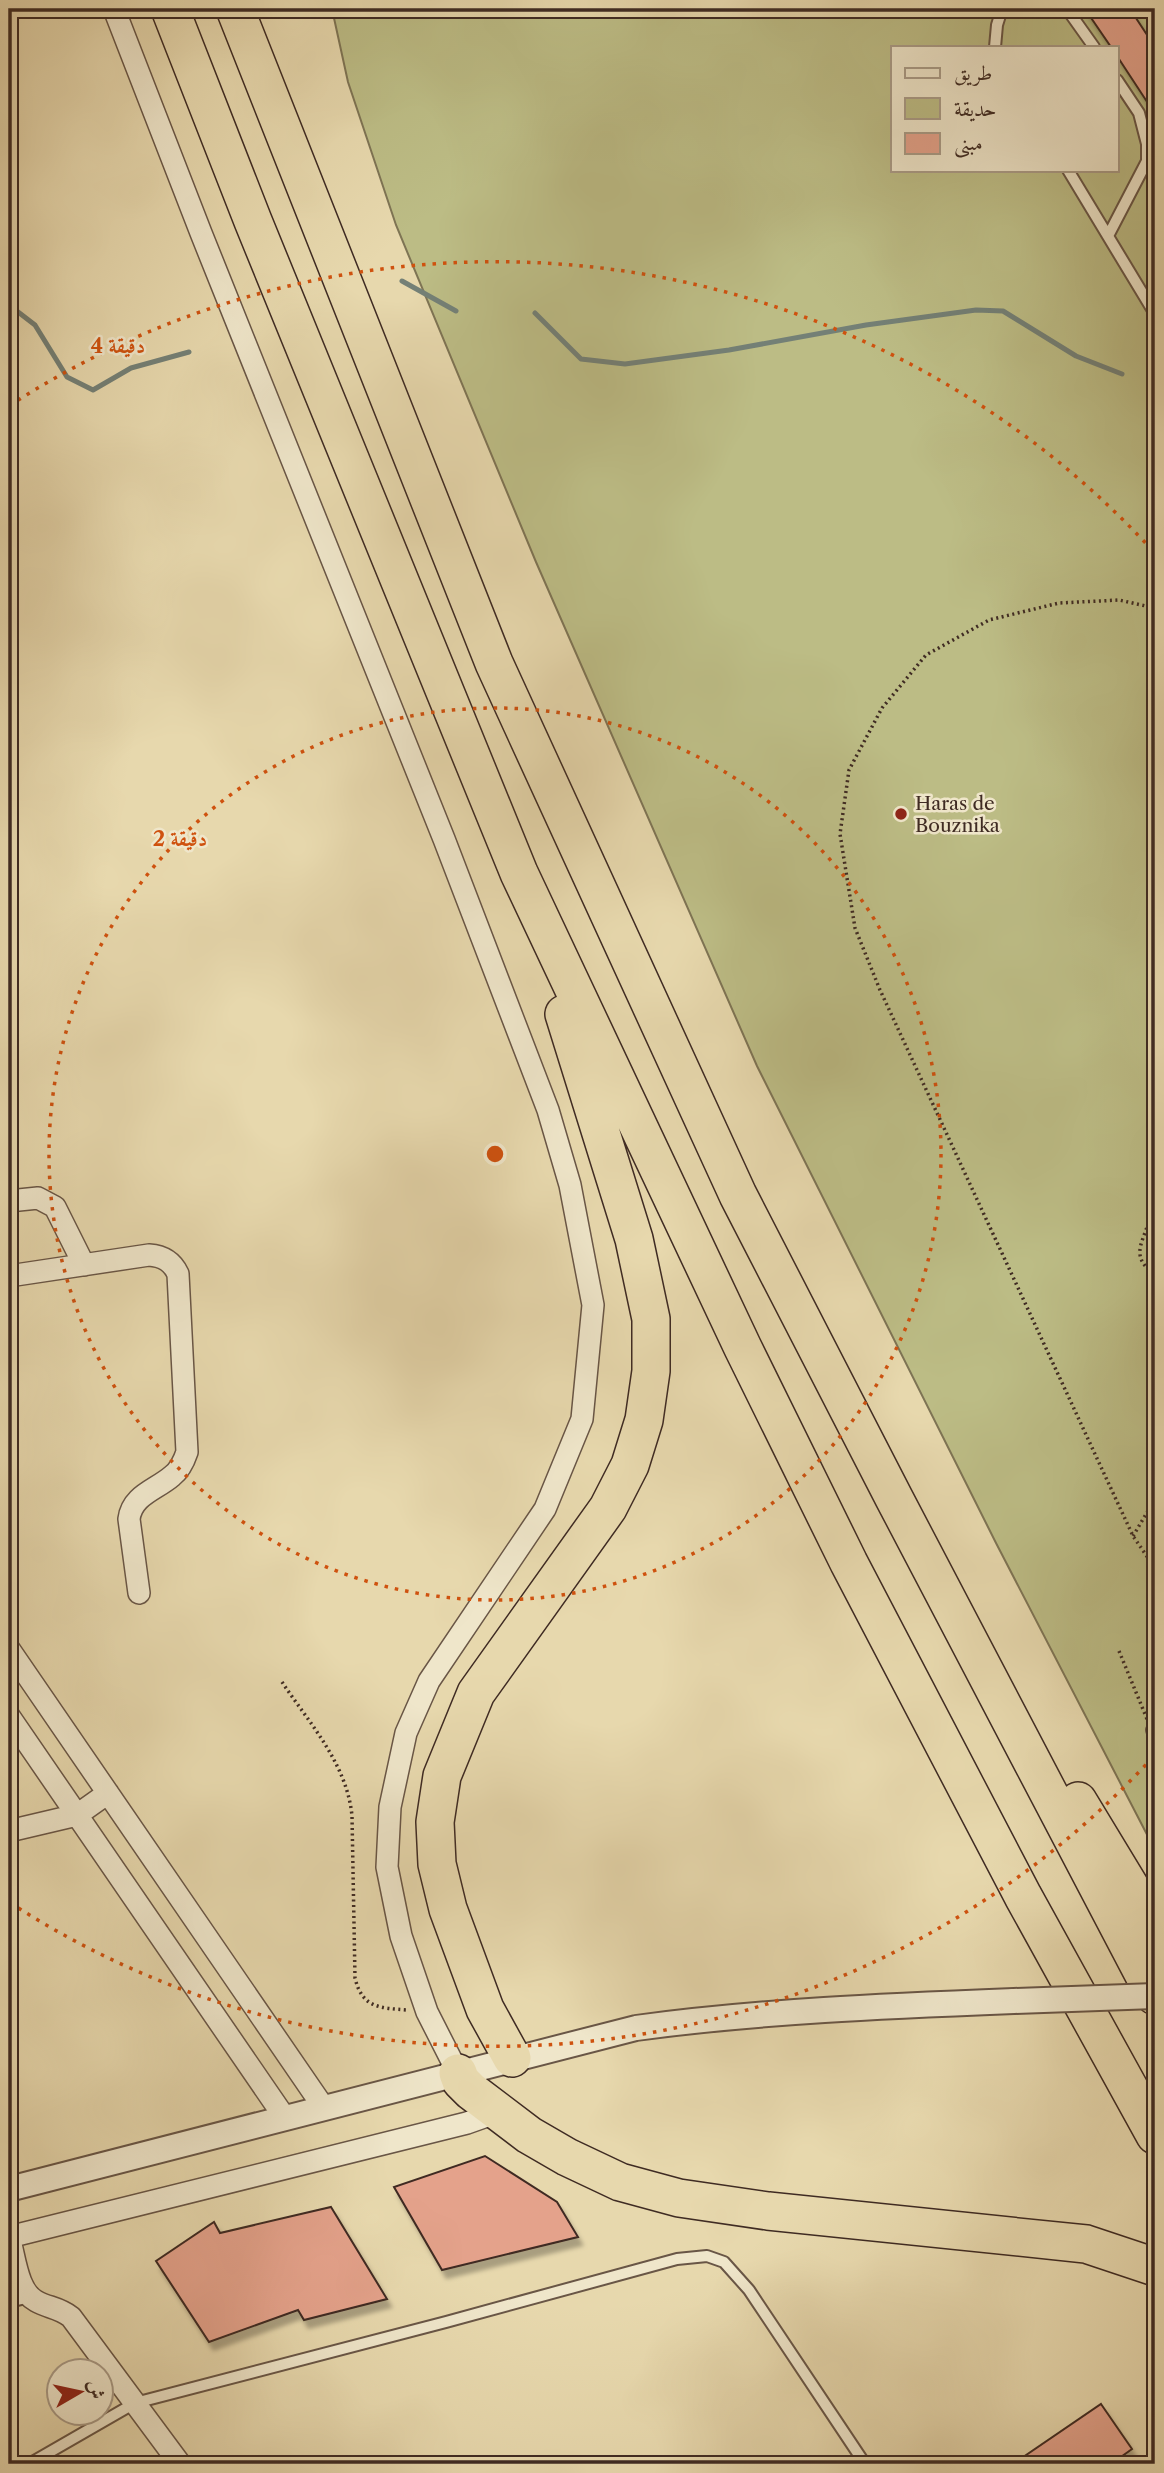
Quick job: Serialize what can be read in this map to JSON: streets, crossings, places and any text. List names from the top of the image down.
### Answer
{
  "places": ["Haras de Bouznika"],
  "legend": ["طريق", "حديقة", "مبنى"],
  "north": "right",
  "rings": ["4 دقيقة", "2 دقيقة"]
}
